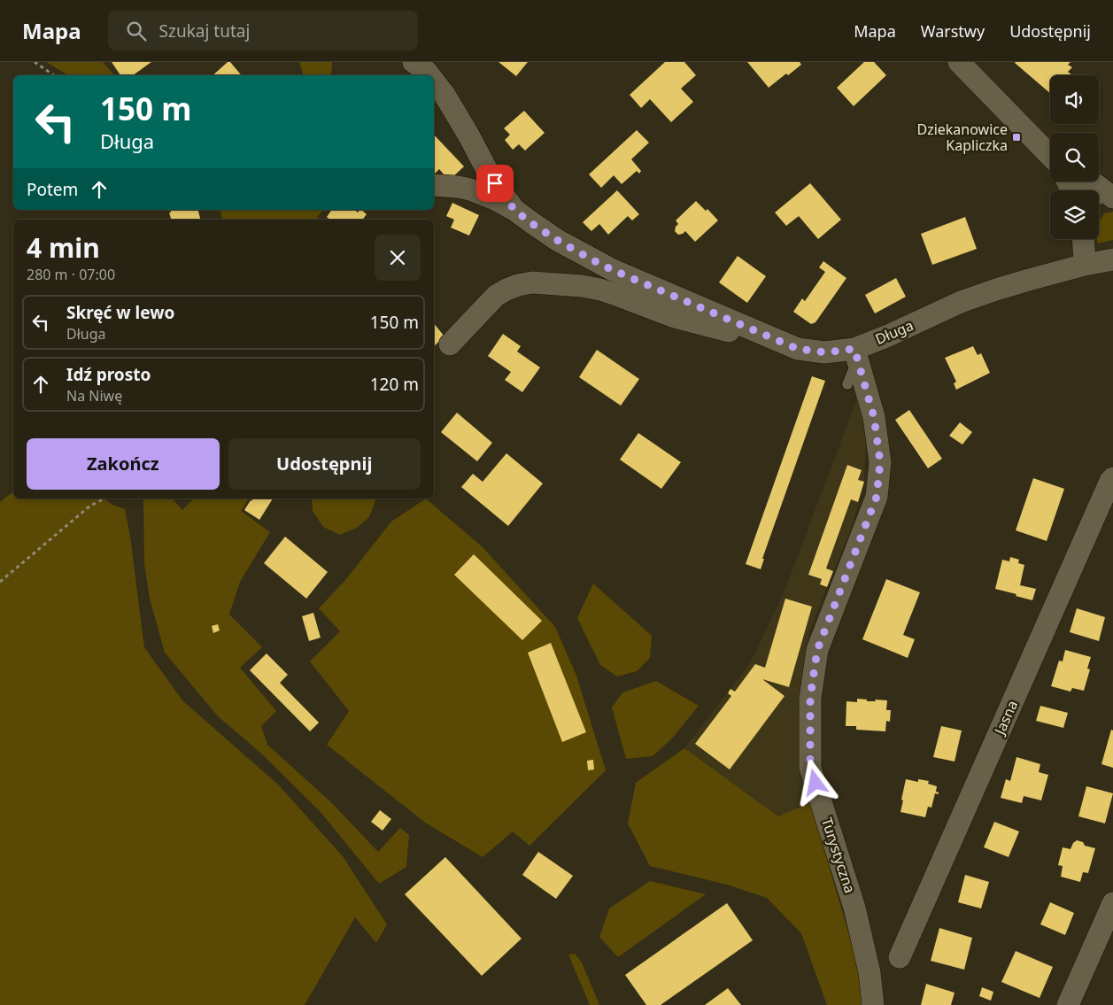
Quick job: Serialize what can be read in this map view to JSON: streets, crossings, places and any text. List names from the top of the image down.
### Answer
{
  "streets": {
    "street": ["Długa", "Jasna", "Turystyczna"]
  },
  "crossings": [
    ["Długa", "Turystyczna"]
  ],
  "places": {
    "transit": ["Dziekanowice Kapliczka"]
  },
  "page": {
    "header": "Mapa",
    "search": "Szukaj tutaj",
    "nav": ["Mapa", "Warstwy", "Udostępnij"],
    "turn": ["150 m", "Długa"],
    "then": "Potem",
    "heading": ["4 min", "280 m · 07:00"],
    "list": [
      {
        "name": "Skręć w lewo",
        "note": "Długa",
        "value": "150 m"
      },
      {
        "name": "Idź prosto",
        "note": "Na Niwę",
        "value": "120 m"
      }
    ],
    "buttons": ["Zakończ", "Udostępnij"]
  }
}
